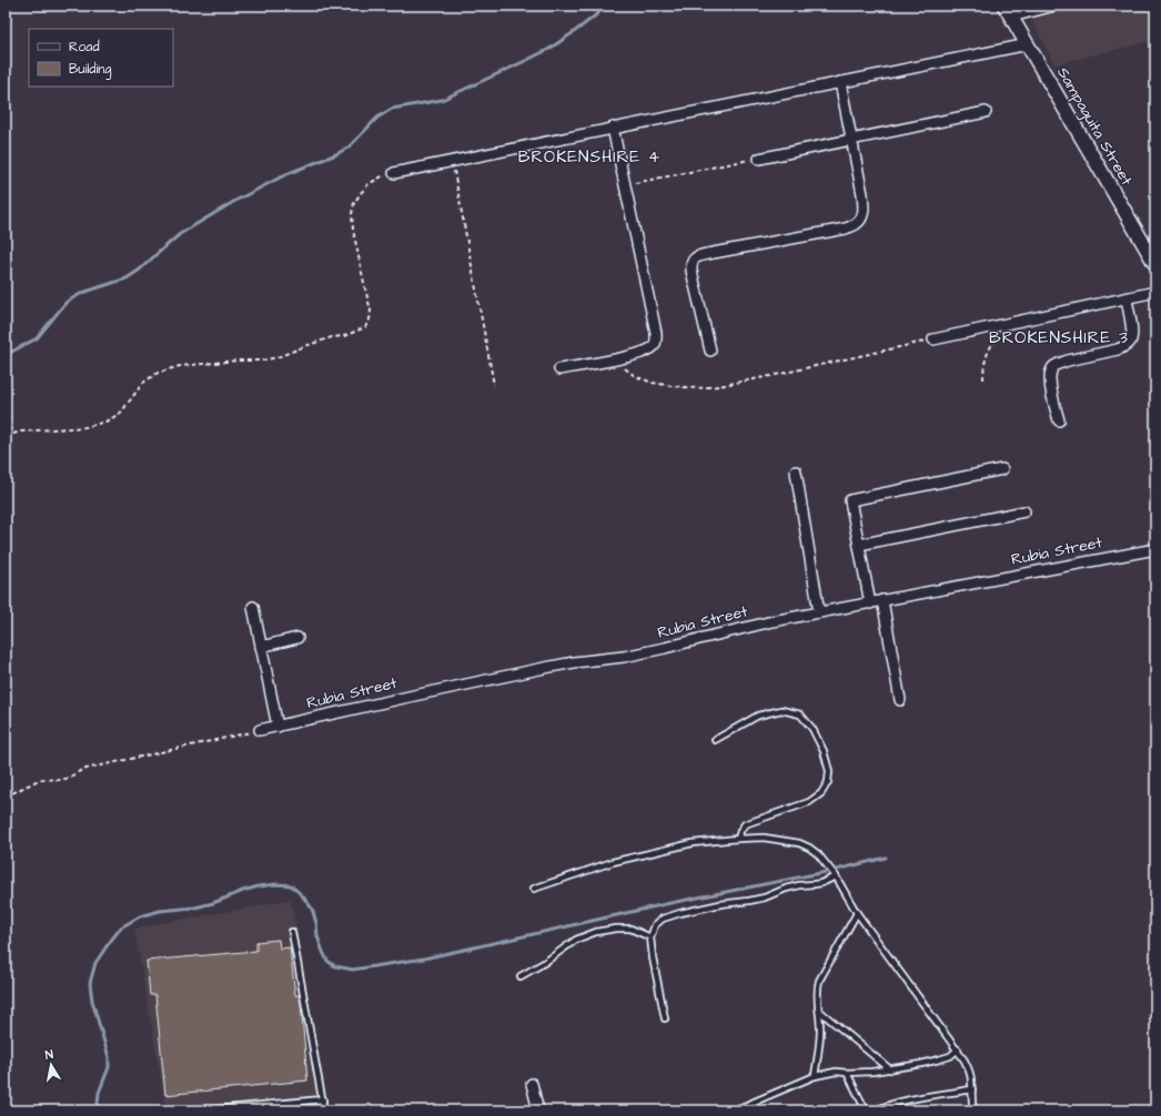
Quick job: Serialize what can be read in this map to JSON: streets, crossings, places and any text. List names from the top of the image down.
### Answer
{
  "streets": {
    "street": ["Sampaguita Street", "Rubia Street"]
  },
  "districts": ["BROKENSHIRE 4", "BROKENSHIRE 3"],
  "legend": ["Road", "Building"],
  "north": "top"
}
